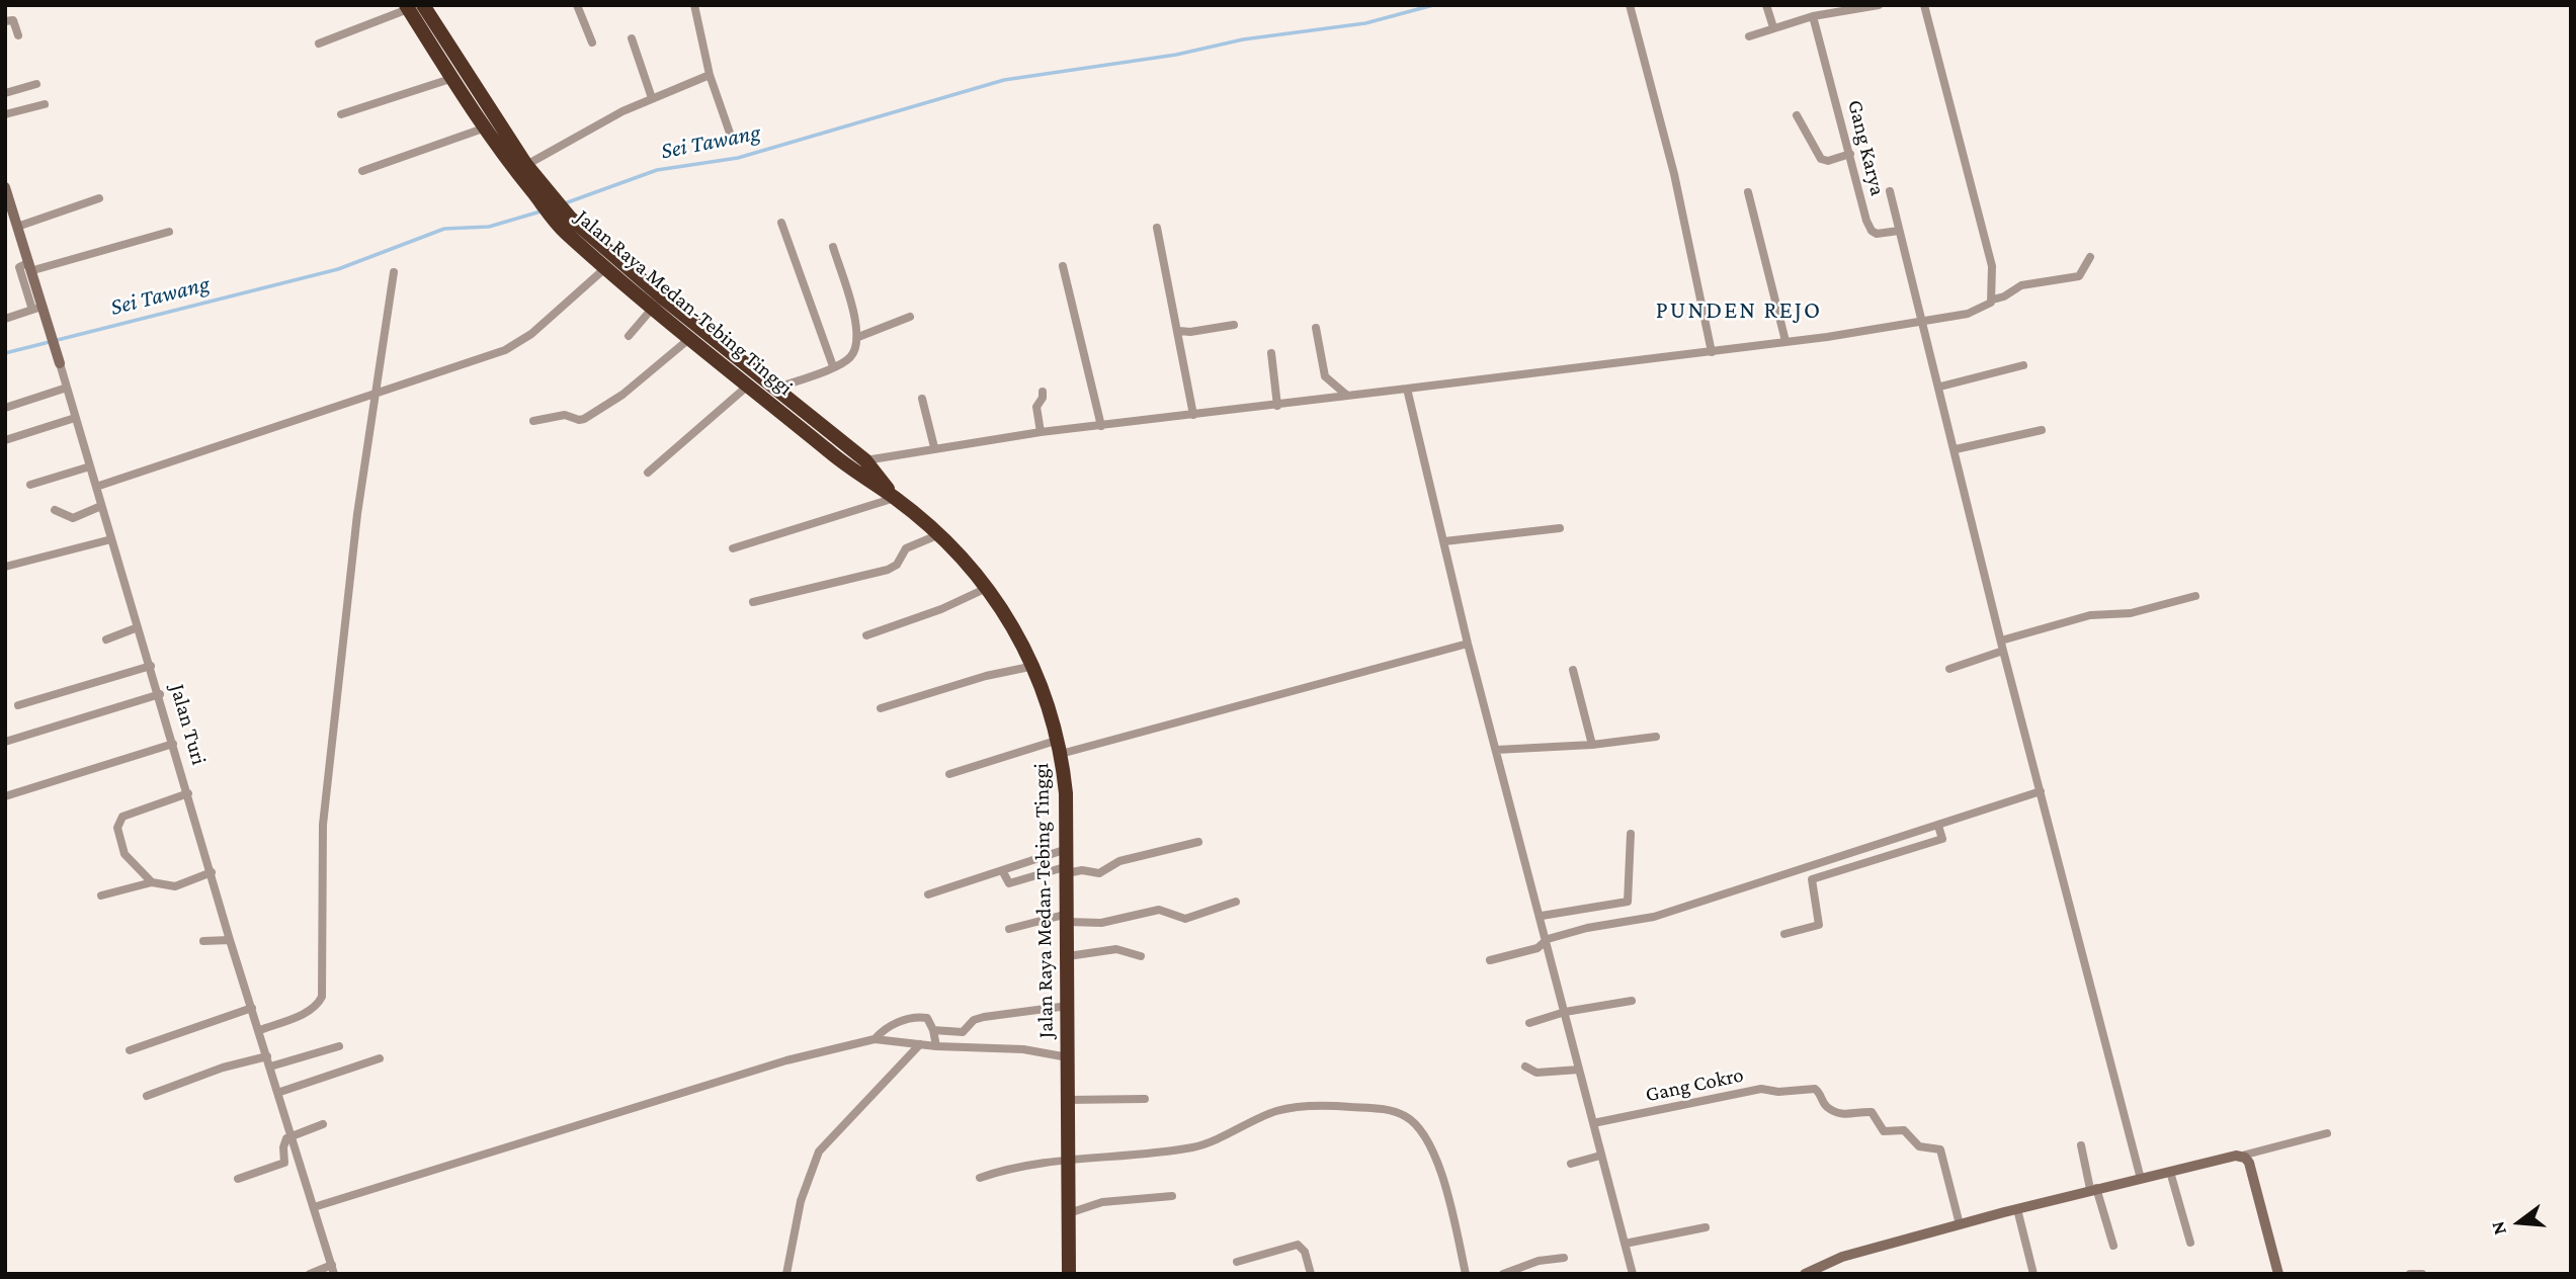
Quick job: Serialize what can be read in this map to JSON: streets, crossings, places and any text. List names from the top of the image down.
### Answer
{
  "streets": {
    "highway": ["Jalan Raya Medan-Tebing Tinggi"],
    "street": ["Gang Karya", "Jalan Turi", "Gang Cokro"]
  },
  "districts": ["PUNDEN REJO"],
  "water": ["Sei Tawang"],
  "north": "left"
}
